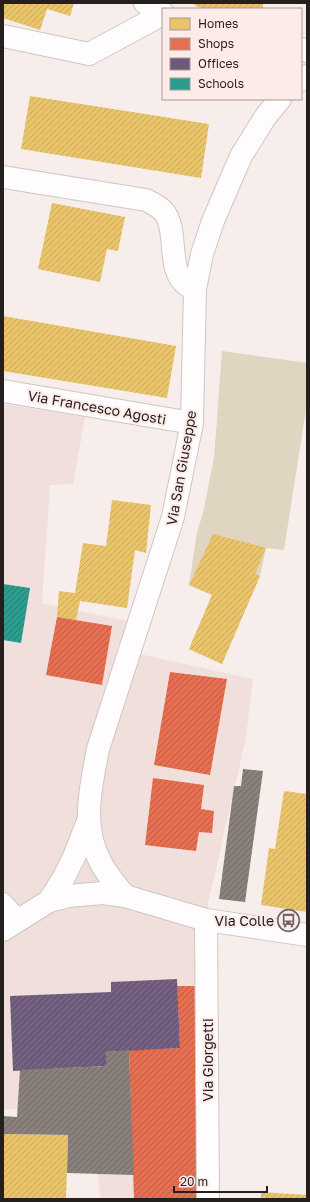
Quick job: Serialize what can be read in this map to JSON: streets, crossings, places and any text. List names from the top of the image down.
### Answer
{
  "streets": {
    "street": ["Via Francesco Agosti", "Via San Giuseppe", "Via Giorgetti"]
  },
  "crossings": [
    ["Via Francesco Agosti", "Via San Giuseppe"]
  ],
  "places": {
    "bus stop": ["Via Colle"]
  },
  "legend": [
    "Homes",
    "Shops",
    "Offices",
    "Schools"
  ],
  "scale_bar": "20 m"
}
